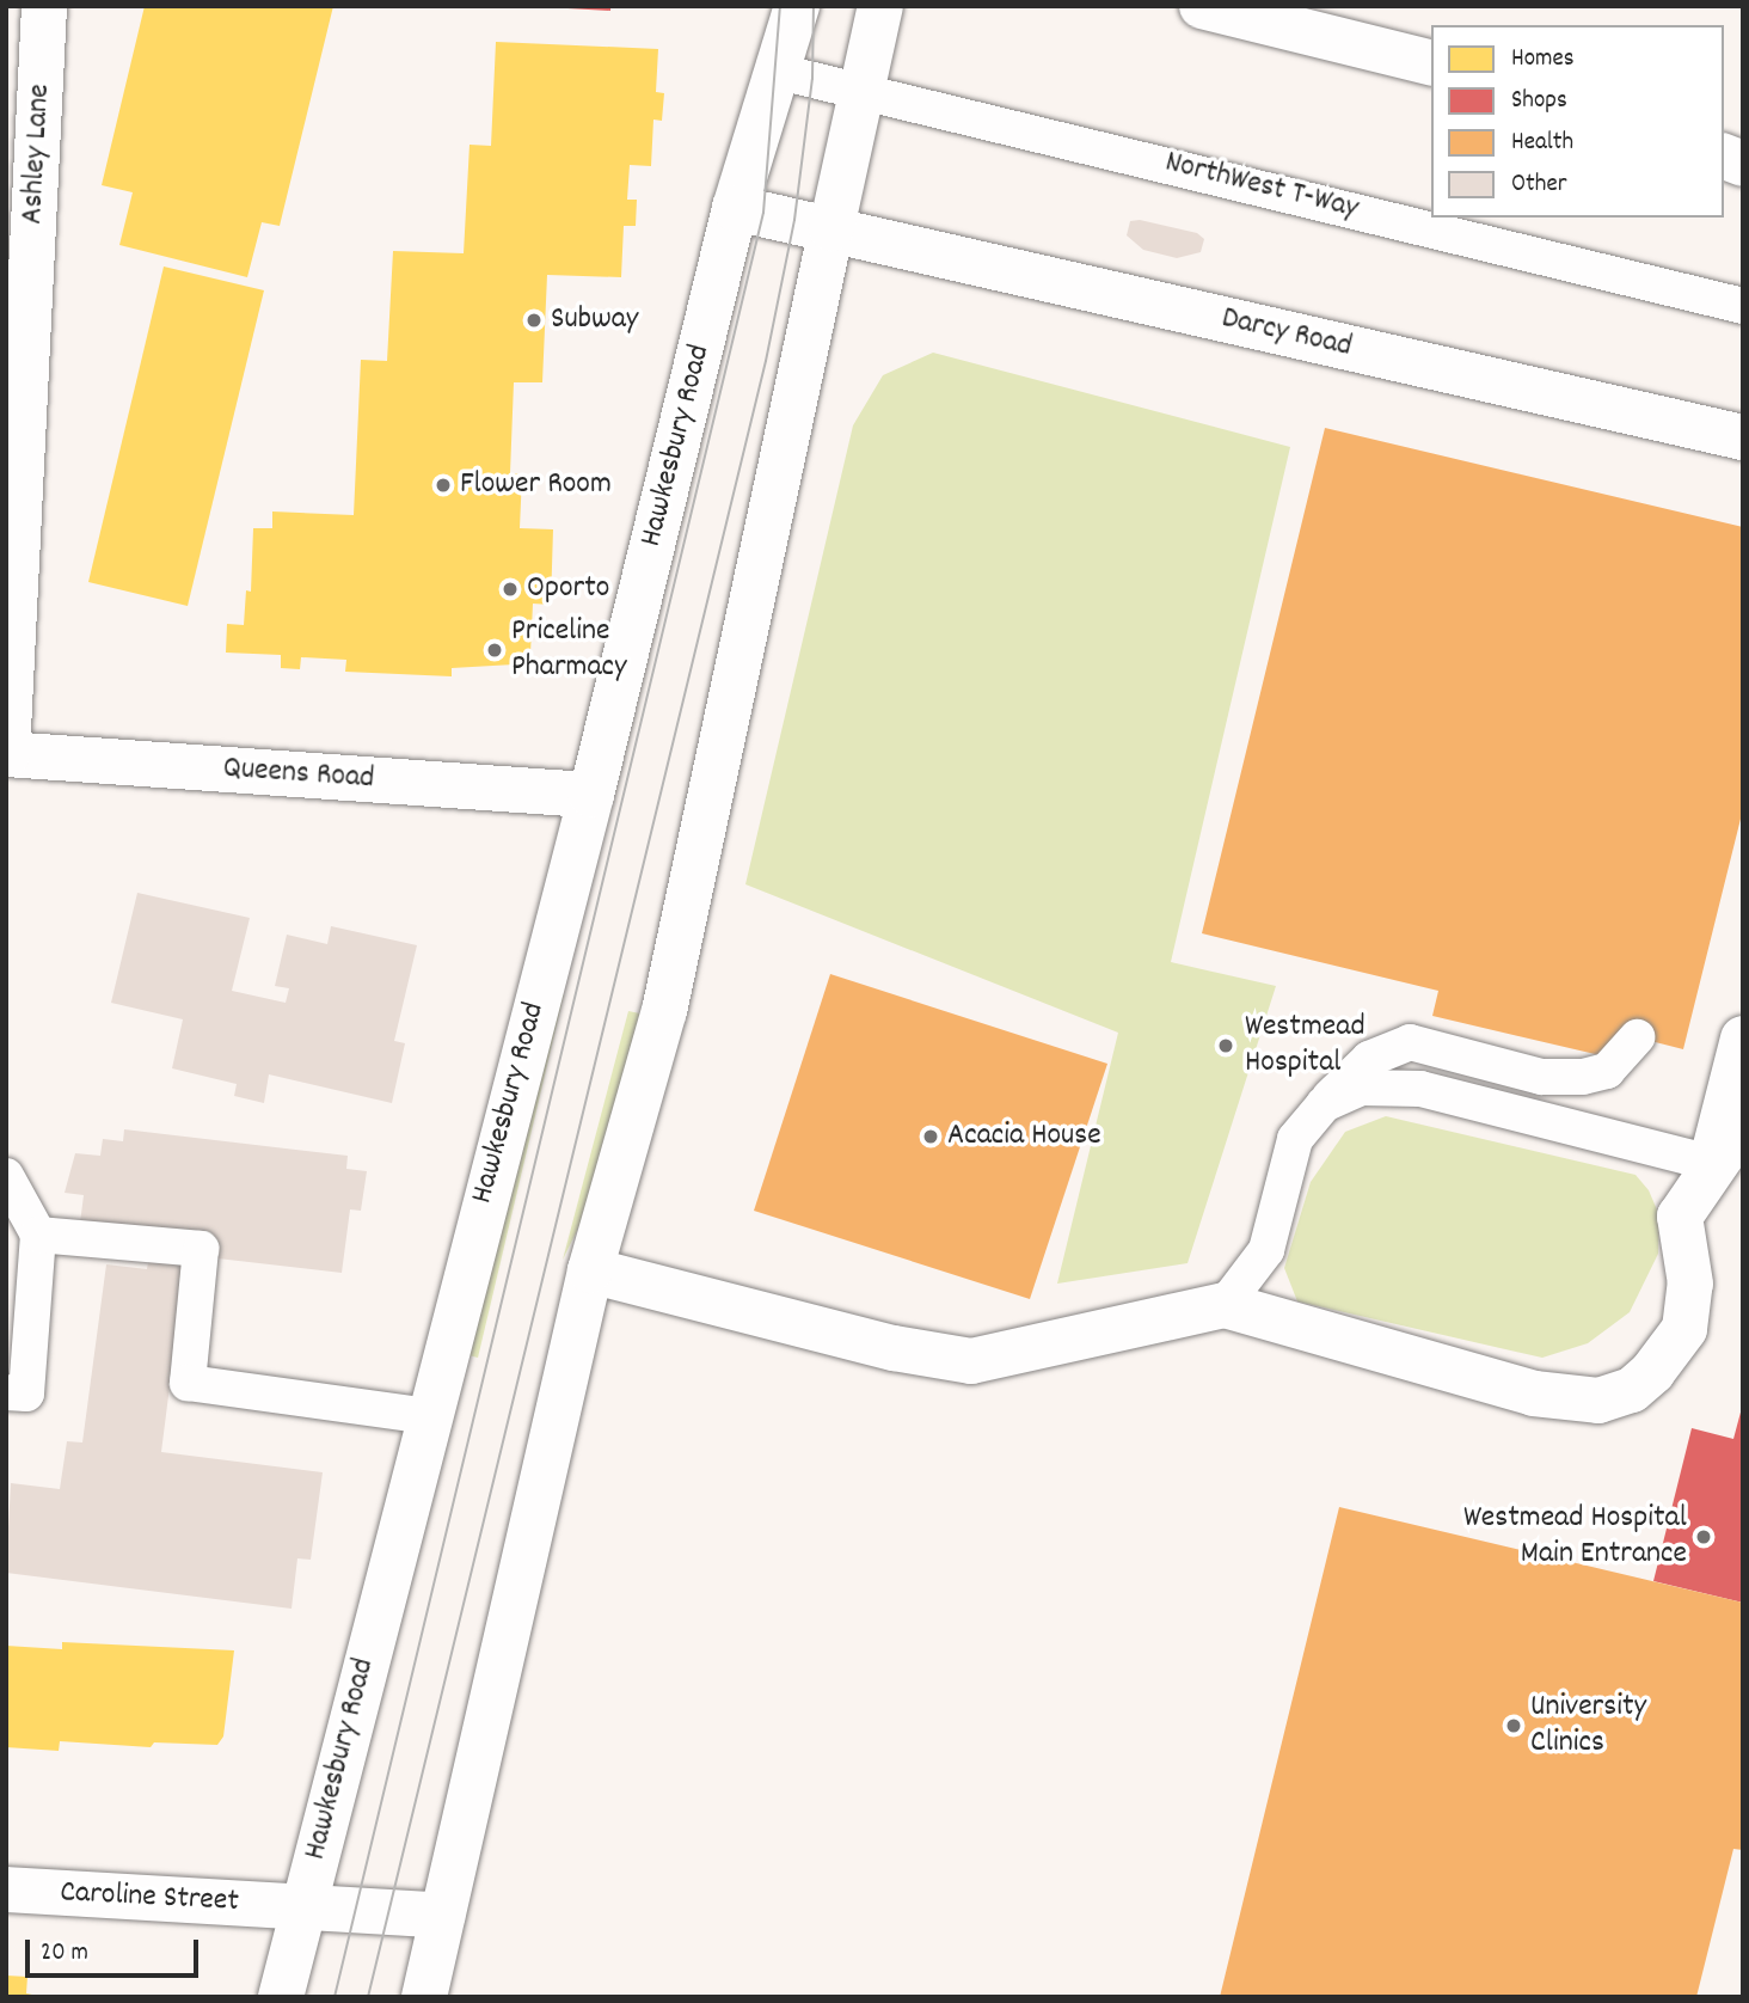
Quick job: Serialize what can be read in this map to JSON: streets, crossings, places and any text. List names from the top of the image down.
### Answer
{
  "streets": {
    "street": [
      "Ashley Lane",
      "Darcy Road",
      "Hawkesbury Road",
      "Queens Road",
      "Caroline Street"
    ],
    "lane": ["NorthWest T-Way"]
  },
  "crossings": [
    ["Ashley Lane", "Queens Road"],
    ["NorthWest T-Way", "Hawkesbury Road"],
    ["Hawkesbury Road", "Queens Road"],
    ["Hawkesbury Road", "Caroline Street"]
  ],
  "places": [
    "Subway",
    "Flower Room",
    "Oporto",
    "Priceline Pharmacy",
    "Westmead Hospital",
    "Acacia House",
    "Westmead Hospital Main Entrance",
    "University Clinics"
  ],
  "legend": [
    "Homes",
    "Shops",
    "Health",
    "Other"
  ],
  "scale_bar": "20 m"
}
